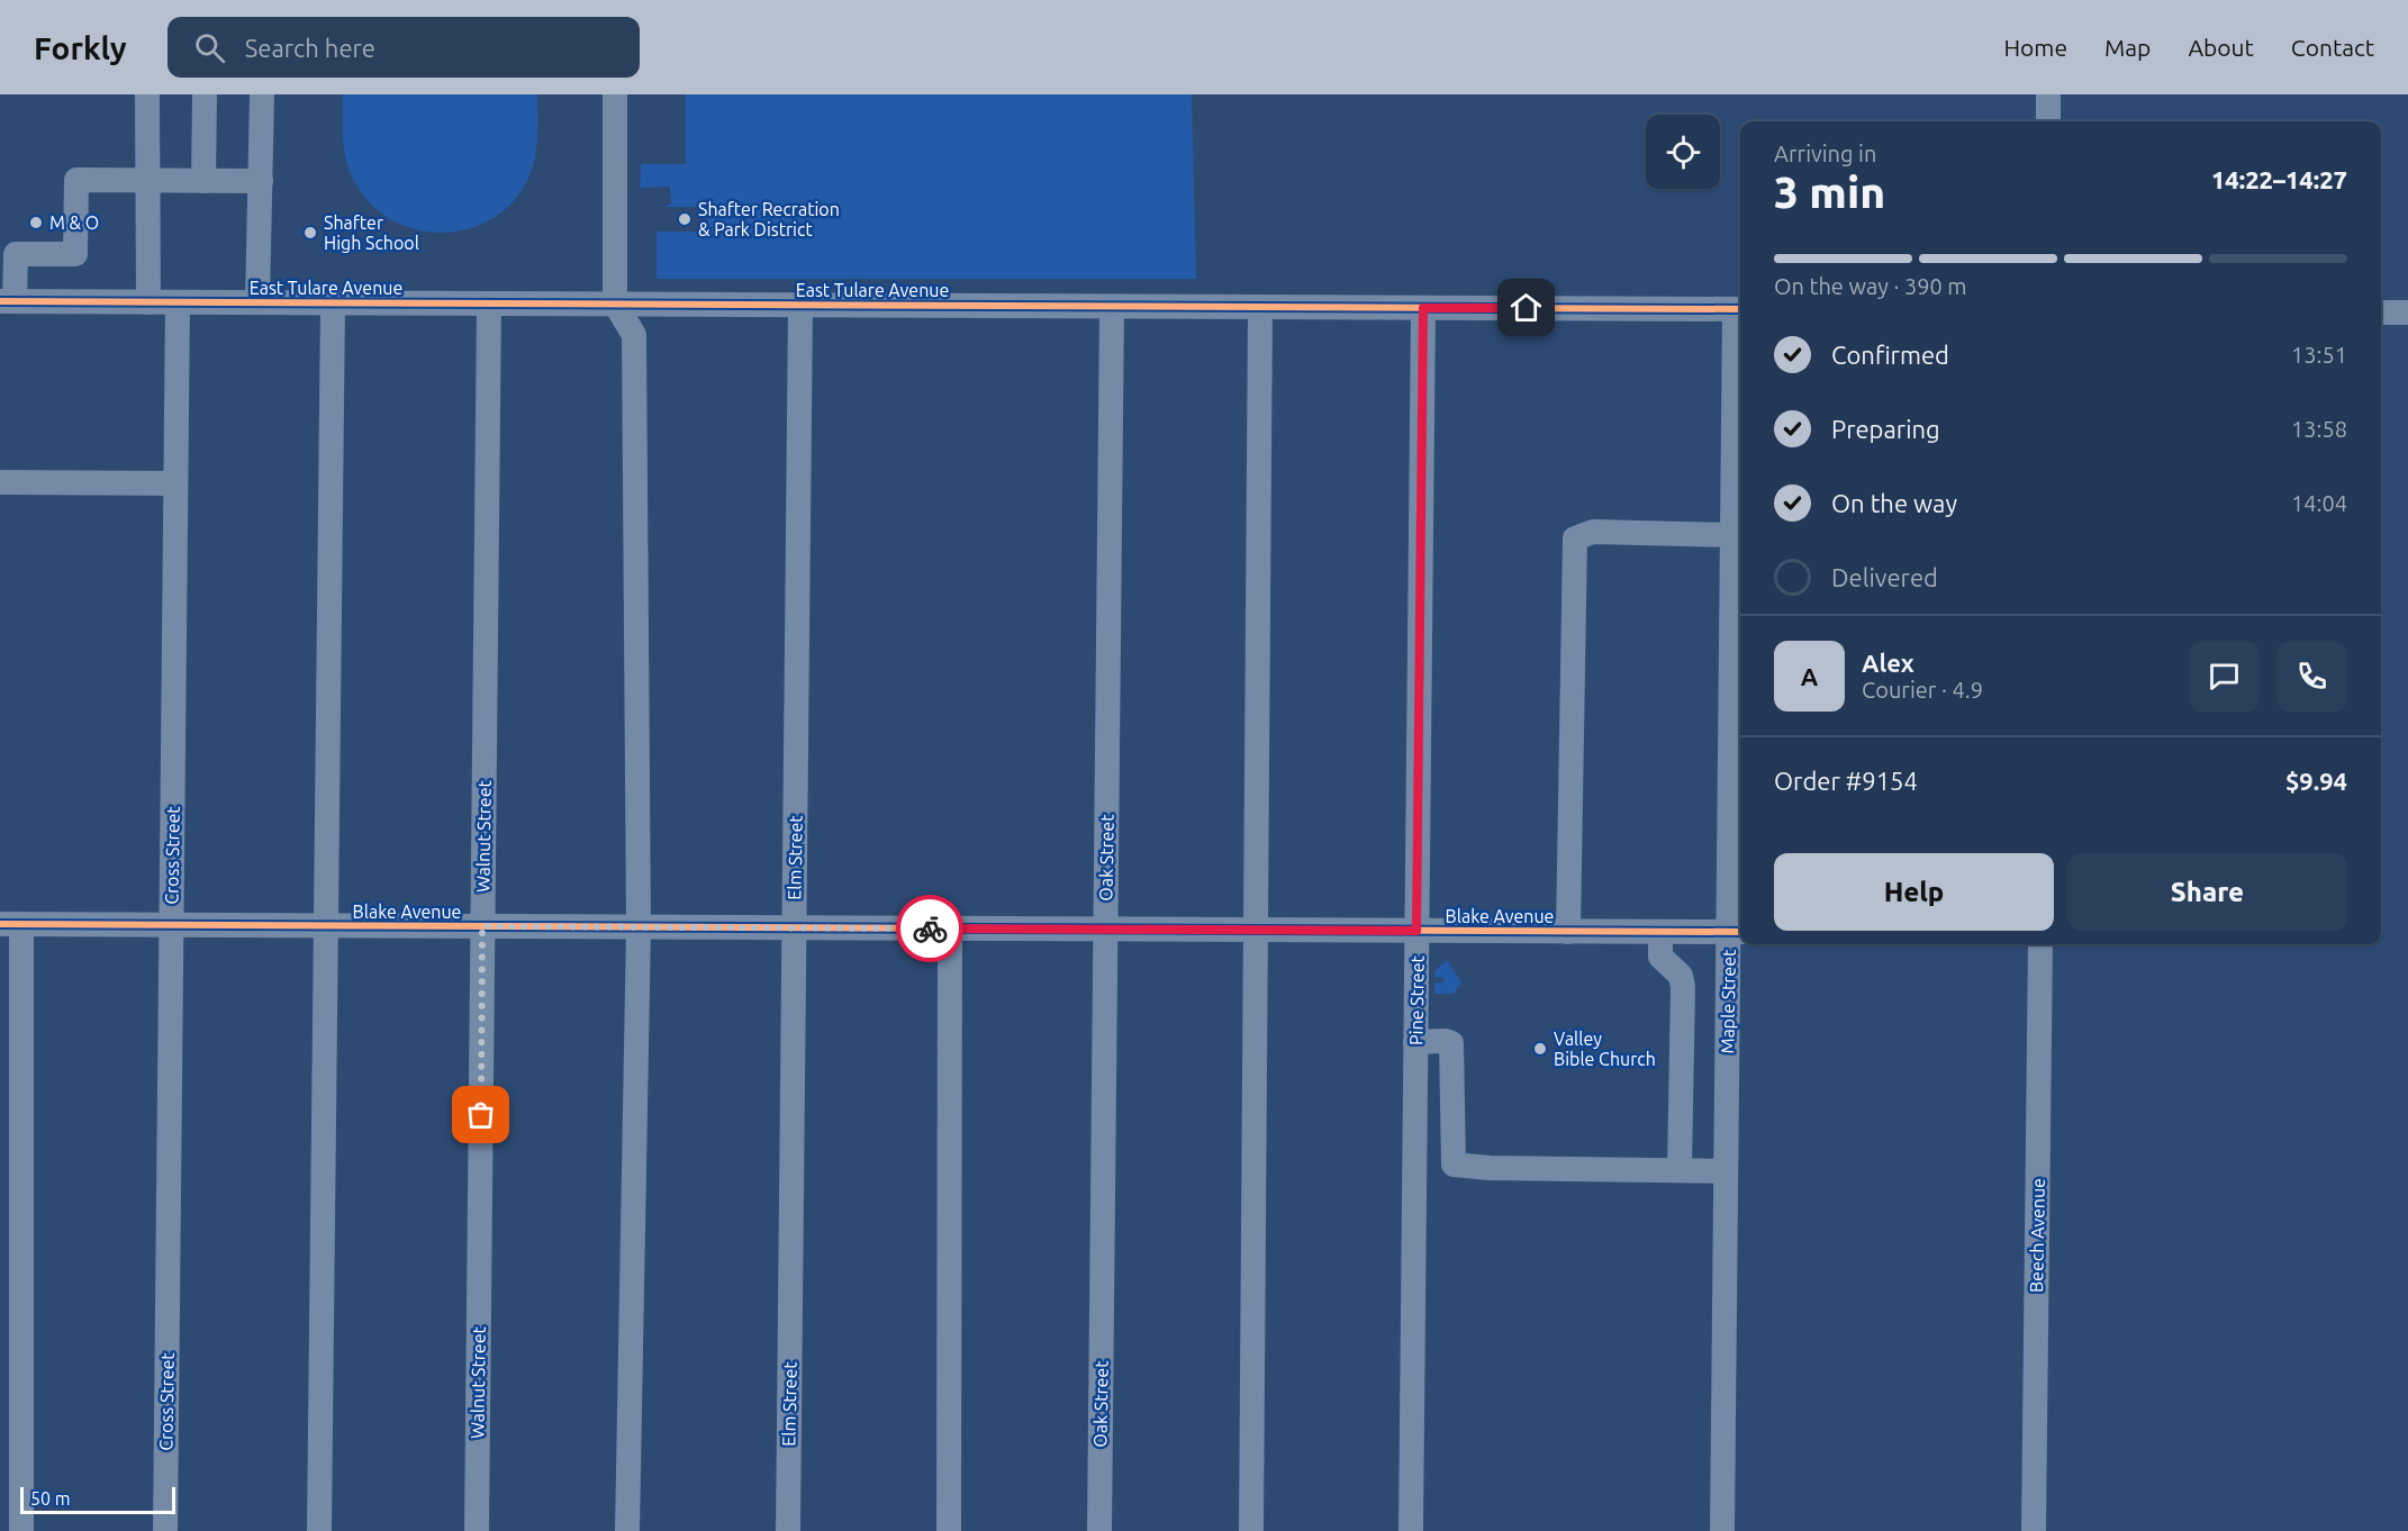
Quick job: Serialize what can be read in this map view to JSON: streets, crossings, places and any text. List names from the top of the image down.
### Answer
{
  "streets": {
    "street": [
      "East Tulare Avenue",
      "Walnut Street",
      "Cross Street",
      "Elm Street",
      "Oak Street",
      "Blake Avenue",
      "Pine Street",
      "Maple Street",
      "Beech Avenue"
    ]
  },
  "crossings": [
    ["East Tulare Avenue", "Walnut Street"],
    ["East Tulare Avenue", "Cross Street"],
    ["East Tulare Avenue", "Elm Street"],
    ["East Tulare Avenue", "Oak Street"],
    ["East Tulare Avenue", "Pine Street"],
    ["East Tulare Avenue", "Maple Street"],
    ["Walnut Street", "Blake Avenue"],
    ["Cross Street", "Blake Avenue"],
    ["Elm Street", "Blake Avenue"],
    ["Oak Street", "Blake Avenue"],
    ["Blake Avenue", "Pine Street"],
    ["Blake Avenue", "Maple Street"]
  ],
  "places": [
    "Shafter Recration & Park District",
    "M & O",
    "Shafter High School",
    "Valley Bible Church"
  ],
  "scale_bar": "50 m",
  "page": {
    "header": "Forkly",
    "search": "Search here",
    "nav": [
      "Home",
      "Map",
      "About",
      "Contact"
    ],
    "heading": ["3 min", "Arriving in", "14:22–14:27"],
    "panel": [
      "Alex",
      "Courier · 4.9",
      "Order #9154",
      "$9.94"
    ],
    "bar": "On the way · 390 m",
    "list": [
      ["Confirmed", "13:51"],
      ["Preparing", "13:58"],
      ["On the way", "14:04"],
      "Delivered"
    ],
    "round": "A",
    "buttons": ["Help", "Share"],
    "scale": "50 m"
  }
}
